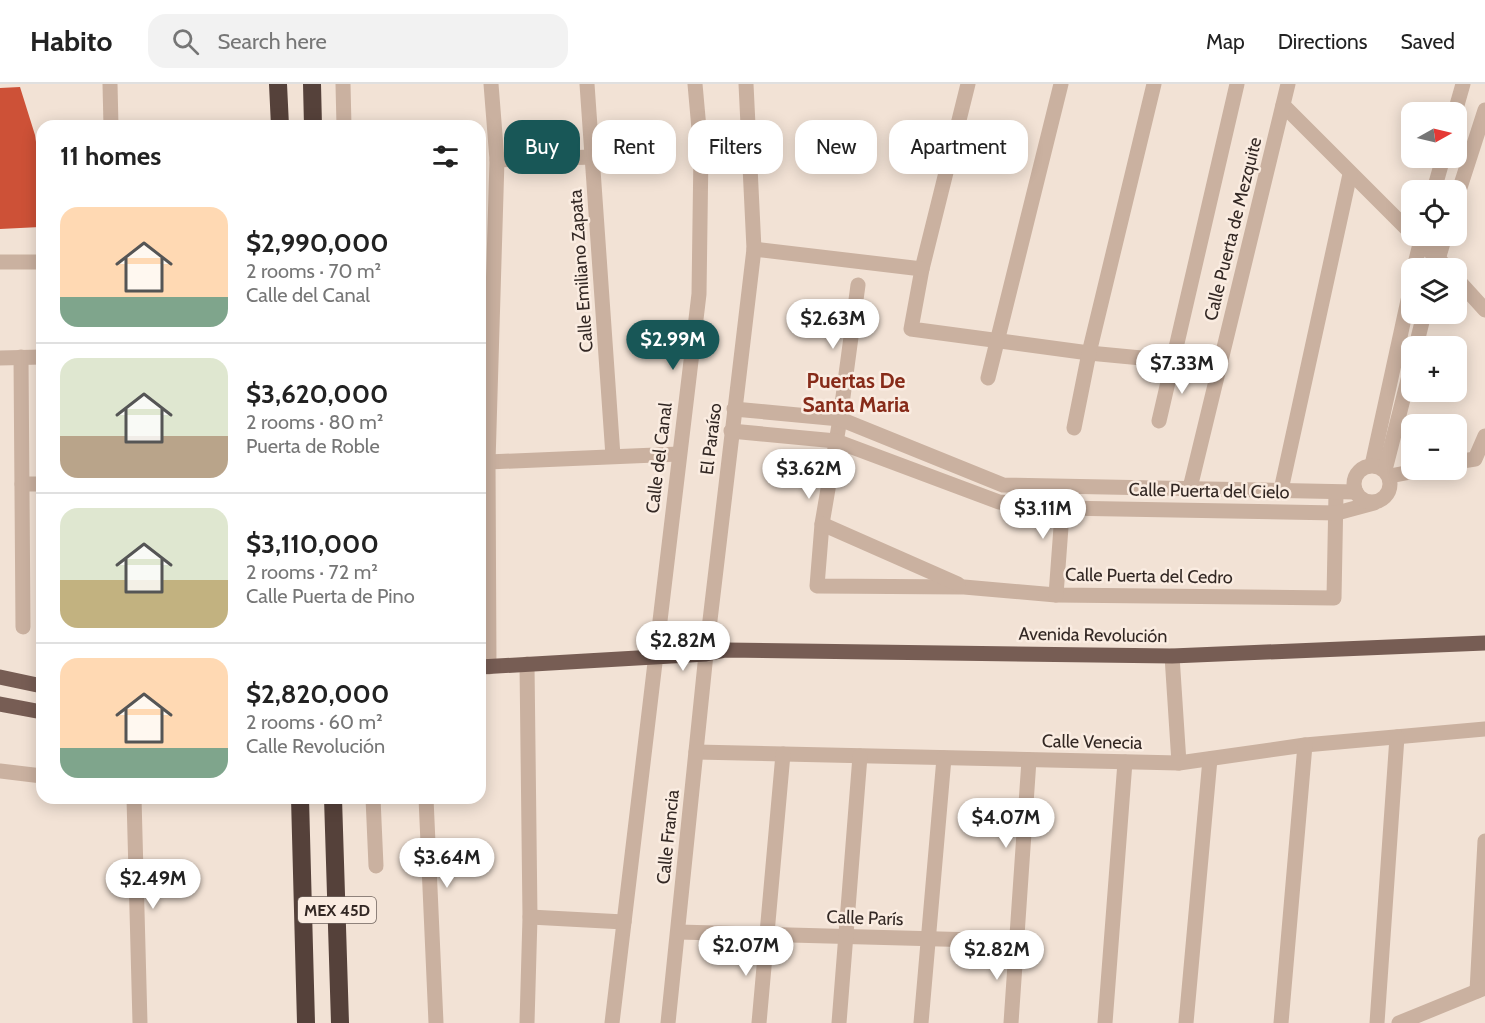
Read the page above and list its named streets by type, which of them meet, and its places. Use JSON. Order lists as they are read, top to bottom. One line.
{"streets":{"highway":["MEX 45D"],"main road":["Avenida Revolución"],"street":["Calle Puerta de Mezquite","Calle Emiliano Zapata","El Paraíso","Calle del Canal","Calle Puerta del Cielo","Calle Puerta del Cedro","Calle Venecia","Calle Francia","Calle París"]},"crossings":[["Calle Puerta de Mezquite","Calle Puerta del Cielo"],["El Paraíso","Calle Puerta del Cielo"],["El Paraíso","Avenida Revolución"],["El Paraíso","Calle Francia"],["Calle del Canal","Avenida Revolución"],["Calle del Canal","Calle Francia"],["Calle Puerta del Cielo","Calle Puerta del Cedro"],["Avenida Revolución","Calle Francia"],["Calle Venecia","Calle Francia"],["Calle Francia","Calle París"]],"districts":["Puertas De Santa Maria"],"north":"right","page":{"header":"Habito","search":"Search here","nav":["Map","Directions","Saved"],"map_buttons":["+","−"],"chip":["Buy","Rent","Filters","New","Apartment"],"heading":"11 homes","list":[{"name":"$2,990,000","note":"2 rooms · 70 m² · Calle del Canal"},{"name":"$3,620,000","note":"2 rooms · 80 m² · Puerta de Roble"},{"name":"$3,110,000","note":"2 rooms · 72 m² · Calle Puerta de Pino"},{"name":"$2,820,000","note":"2 rooms · 60 m² · Calle Revolución"}],"price":["$2.63M","$2.99M","$7.33M","$3.62M","$3.11M","$2.82M","$4.07M","$3.64M","$2.49M","$2.07M","$2.82M"]}}
